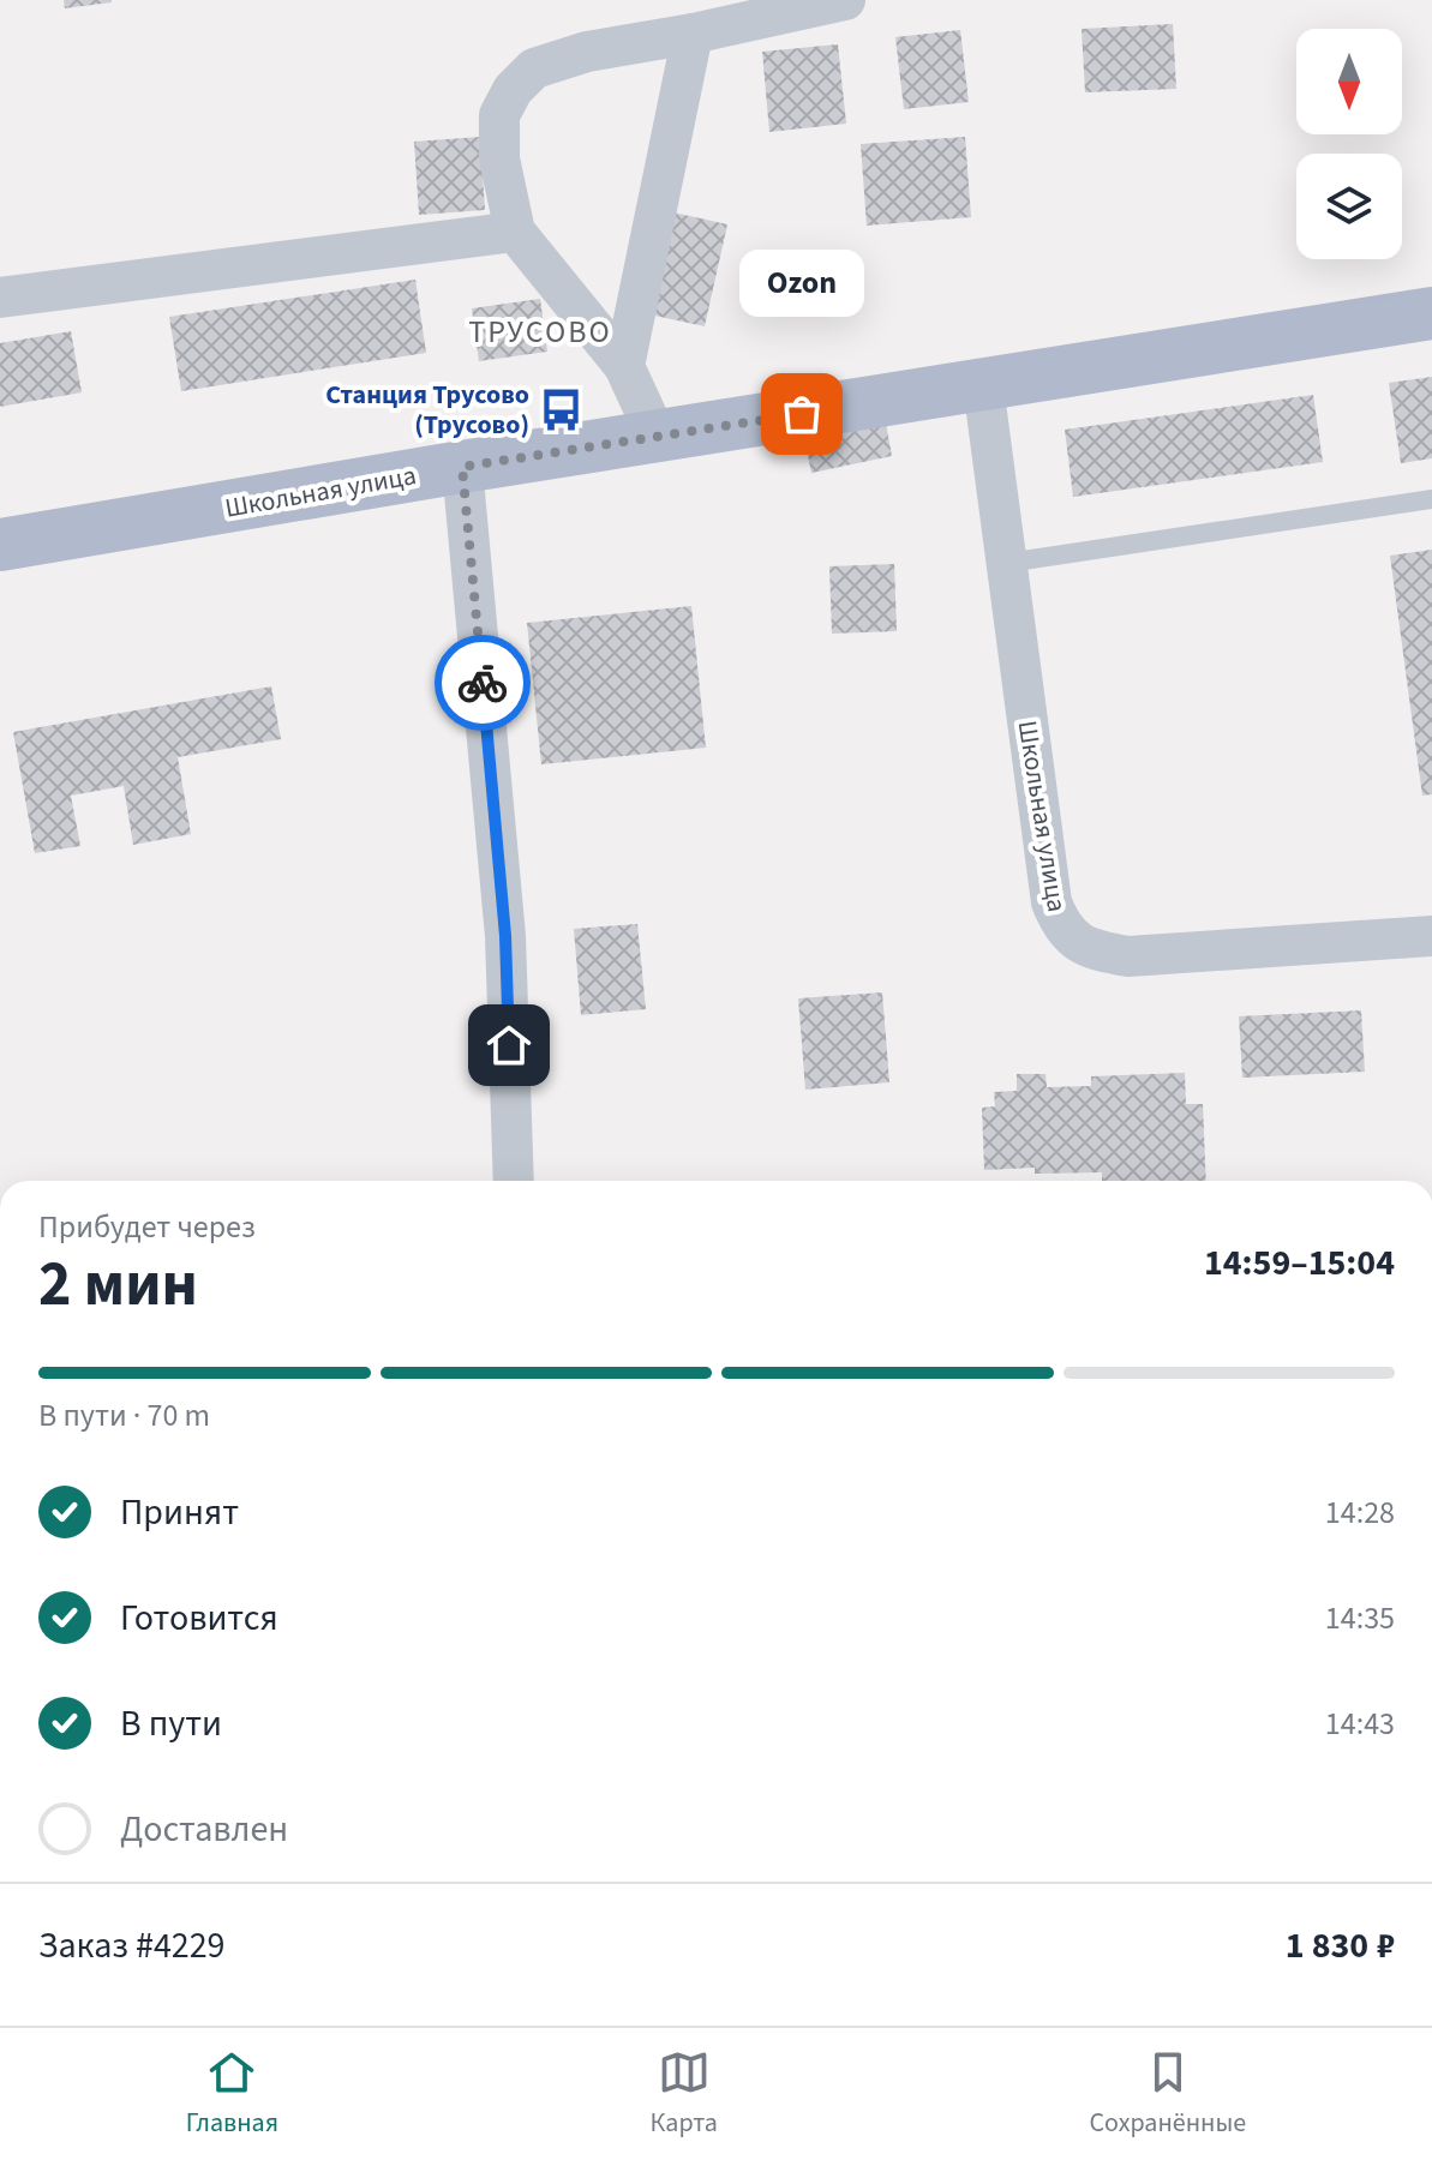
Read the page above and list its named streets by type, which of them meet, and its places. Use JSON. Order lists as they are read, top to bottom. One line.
{"streets":{"main road":["Школьная улица"]},"districts":["ТРУСОВО"],"places":{"bus stop":["Станция Трусово (Трусово)"],"other":["Ozon"]},"north":"bottom","page":{"bubble":"Ozon","heading":["2 мин","Прибудет через","14:59–15:04"],"panel":["Заказ #4229","1 830 ₽"],"bar":"В пути · 70 m","list":[["Принят","14:28"],["Готовится","14:35"],["В пути","14:43"],"Доставлен"],"tabs":["Главная","Карта","Сохранённые"]}}
